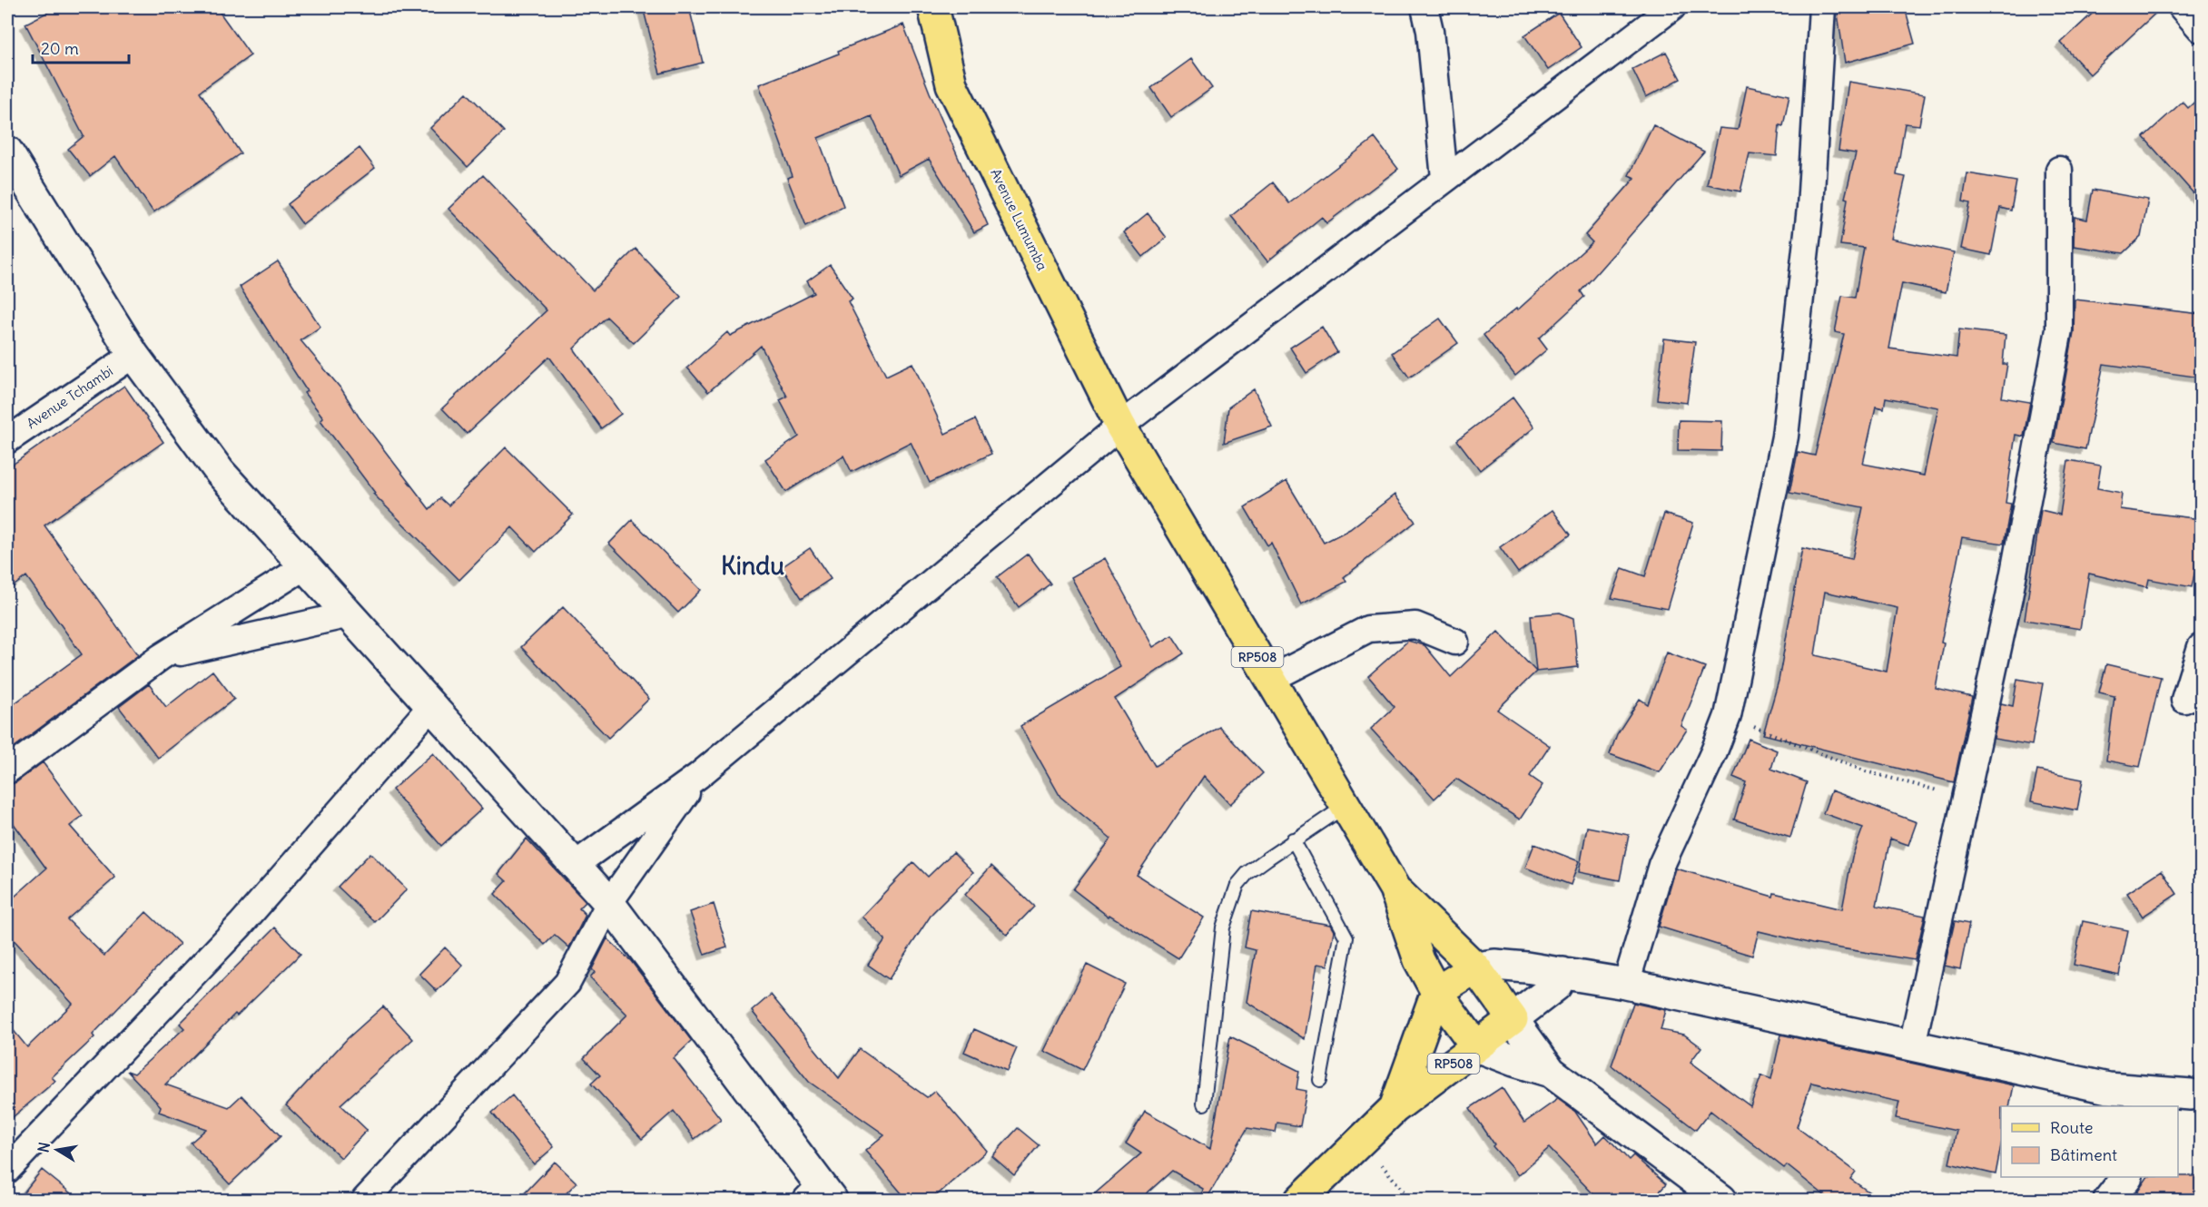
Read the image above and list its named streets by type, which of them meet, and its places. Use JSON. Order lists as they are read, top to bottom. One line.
{"streets":{"main road":["Avenue Lumumba","RP508"],"street":["Avenue Tchambi"]},"crossings":[["Avenue Lumumba","RP508"]],"districts":["Kindu"],"legend":["Route","Bâtiment"],"scale_bar":"20 m","north":"left"}
